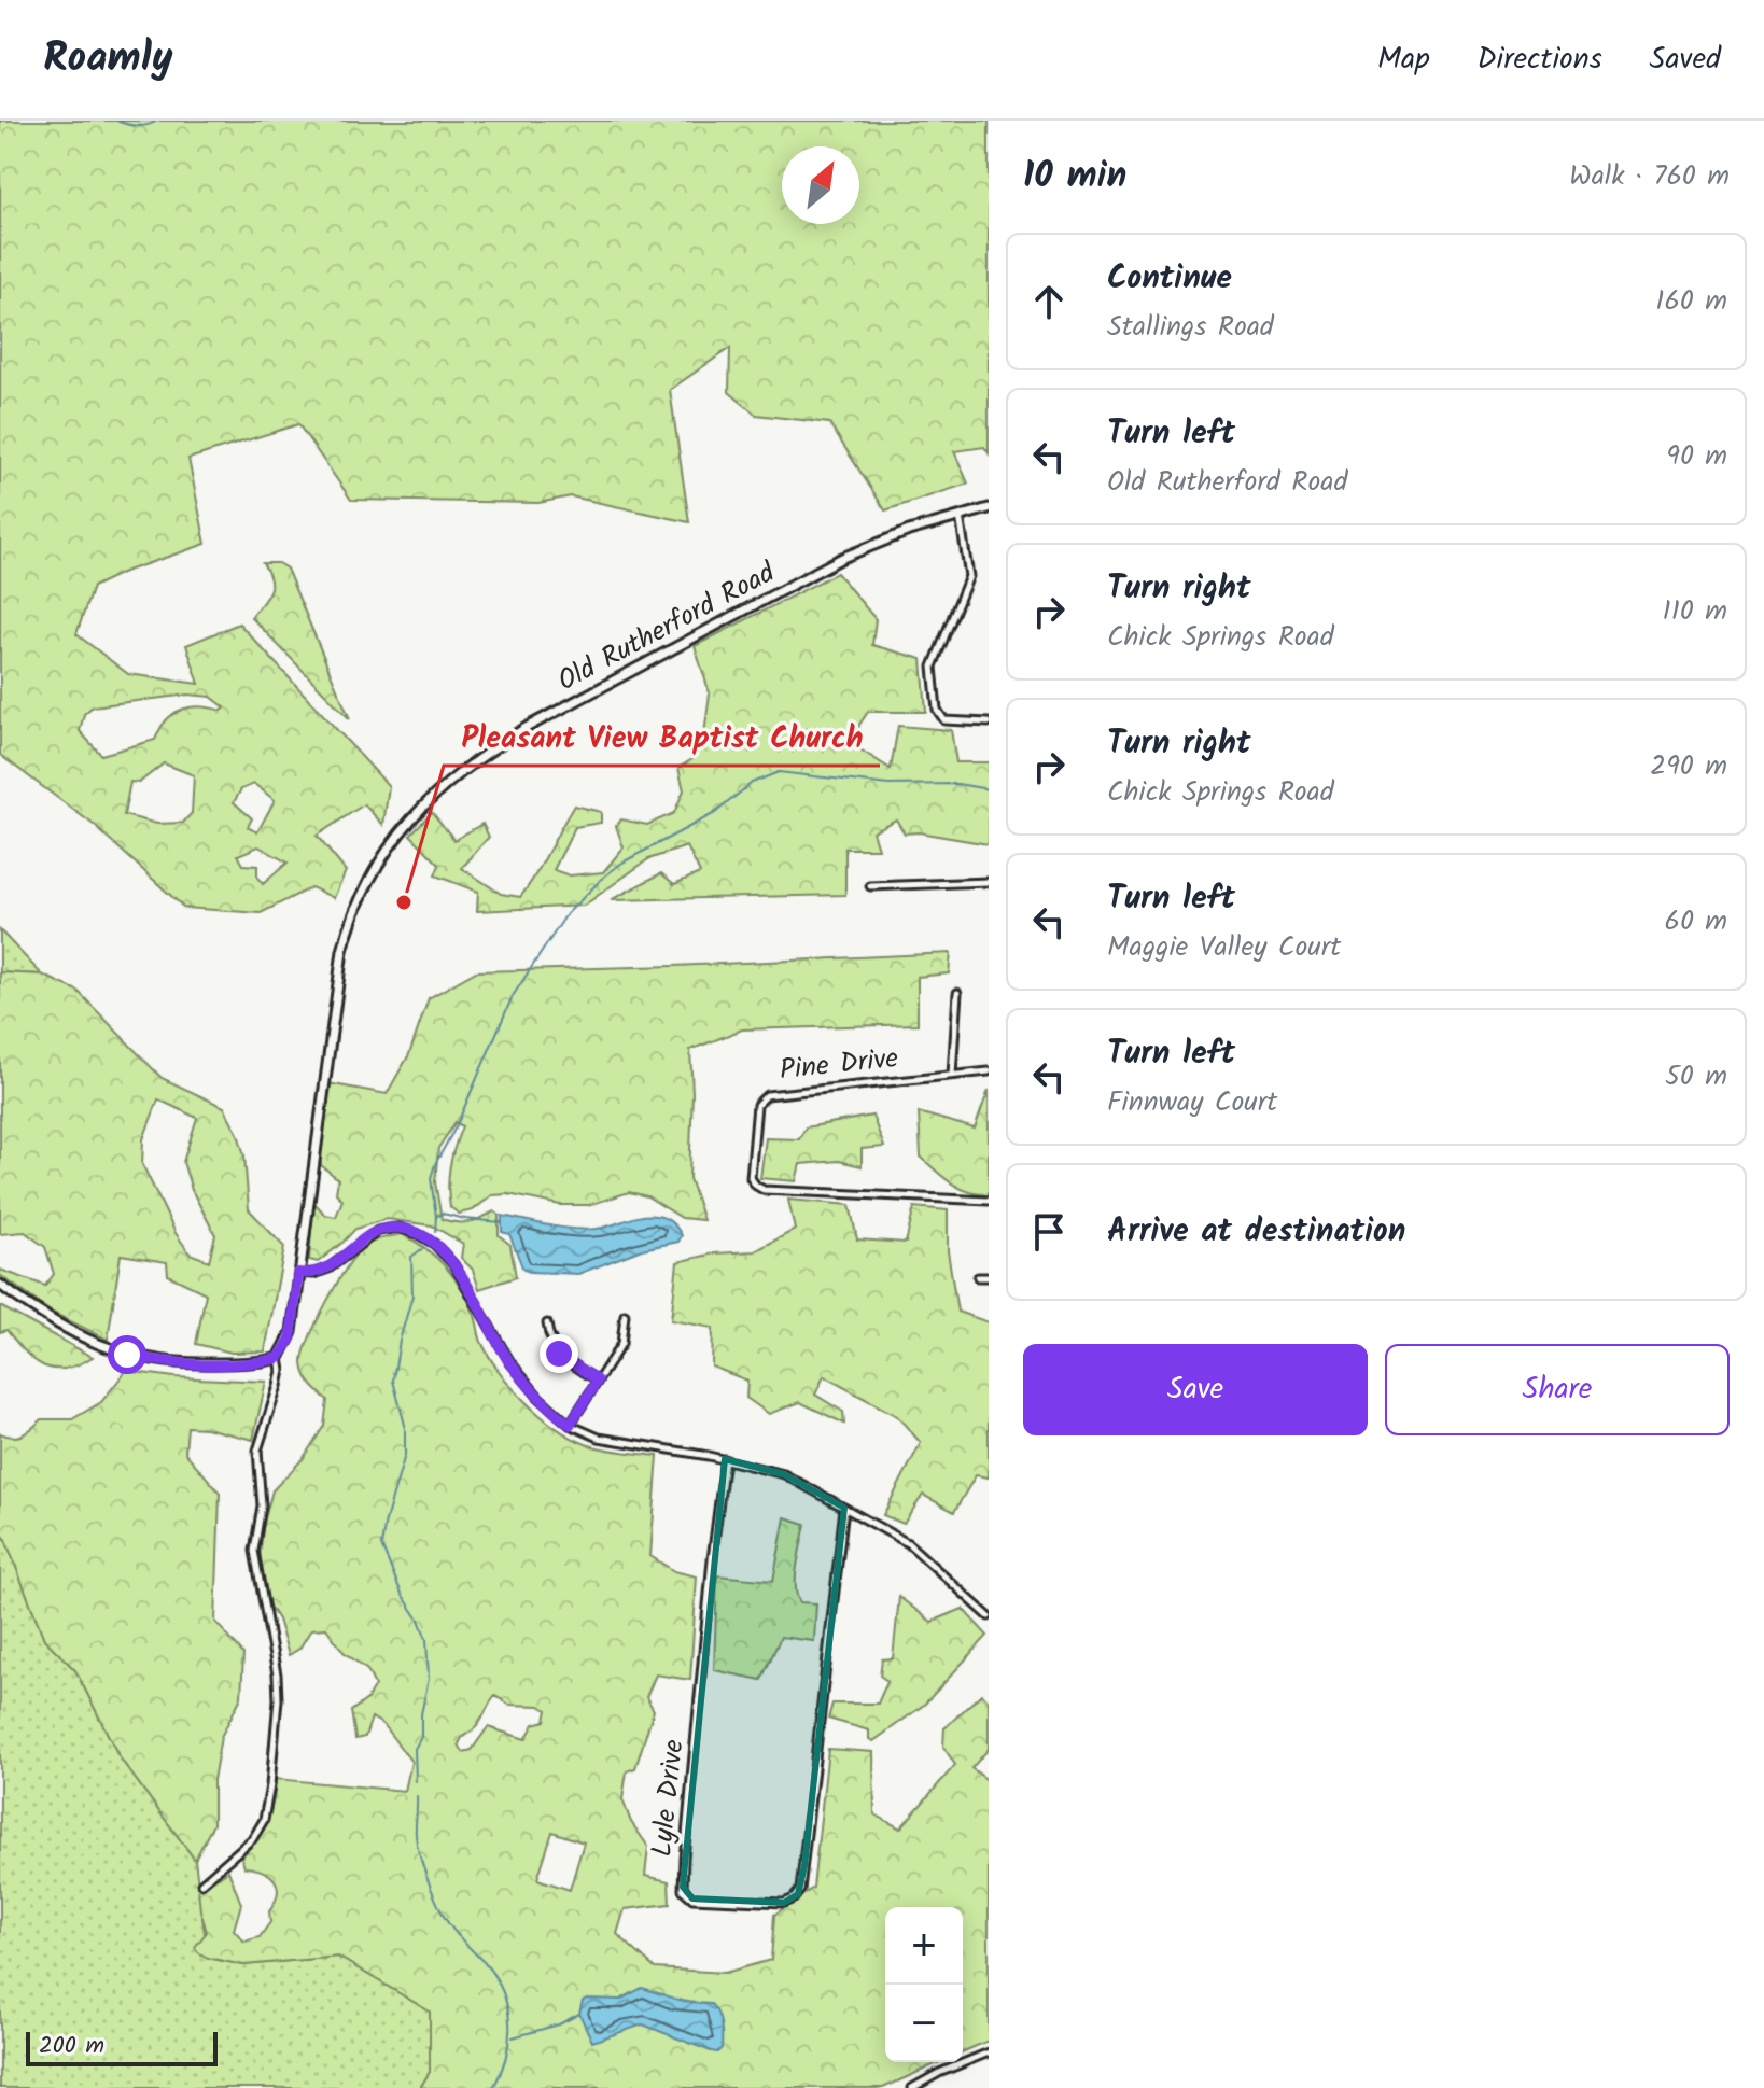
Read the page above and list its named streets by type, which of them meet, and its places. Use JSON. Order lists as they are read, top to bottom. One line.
{"streets":{"street":["Old Rutherford Road","Pine Drive","Lyle Drive"]},"places":["Pleasant View Baptist Church"],"scale_bar":"200 m","north":"top right","page":{"header":"Roamly","nav":["Map","Directions","Saved"],"heading":["10 min","Walk · 760 m"],"list":[["Continue","Stallings Road","160 m"],["Turn left","Old Rutherford Road","90 m"],["Turn right","Chick Springs Road","110 m"],["Turn right","Chick Springs Road","290 m"],["Turn left","Maggie Valley Court","60 m"],["Turn left","Finnway Court","50 m"],"Arrive at destination"],"buttons":["Save","Share"],"map_buttons":["+","−"],"scale":"200 m"}}
